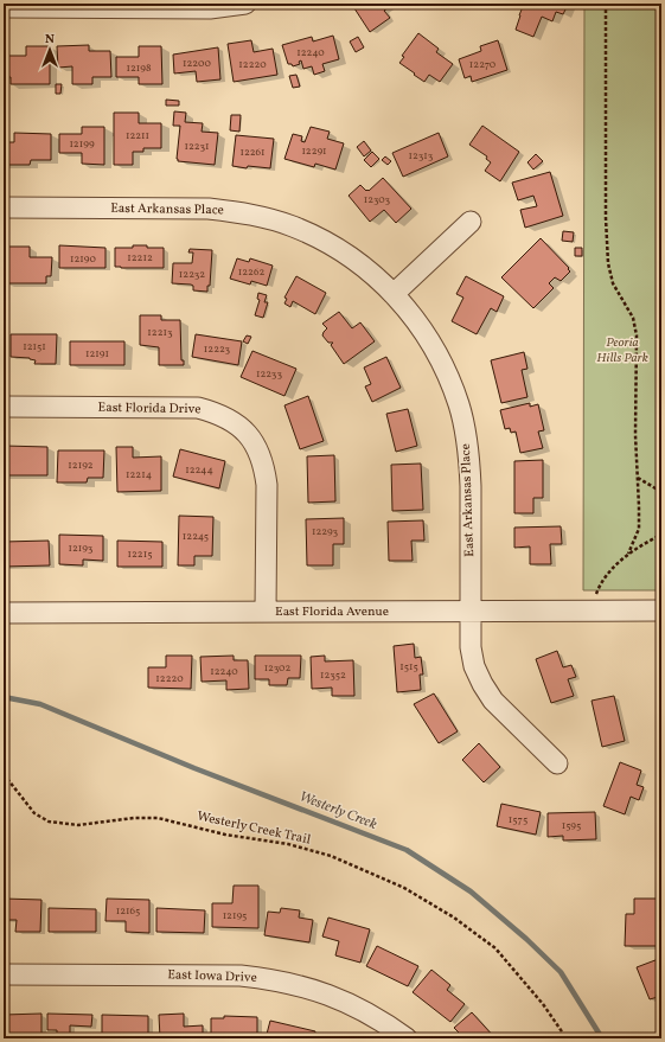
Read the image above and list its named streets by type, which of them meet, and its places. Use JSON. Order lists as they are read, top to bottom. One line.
{"streets":{"street":["East Arkansas Place","East Florida Drive","East Florida Avenue","East Iowa Drive"],"path":["Westerly Creek Trail"]},"crossings":[["East Arkansas Place","East Florida Avenue"],["East Florida Drive","East Florida Avenue"]],"water":["Westerly Creek"],"parks":["Peoria Hills Park"],"house_numbers":["12240","12200","12220","12270","12198","12211","12199","12231","12291","12261","12313","12303","12212","12190","12262","12232","12213","12151","12223","12191","12233","12192","12244","12214","12293","12245","12193","12215","1515","12302","12240","12352","12220","1575","1595","12165","12195"],"north":"top"}
